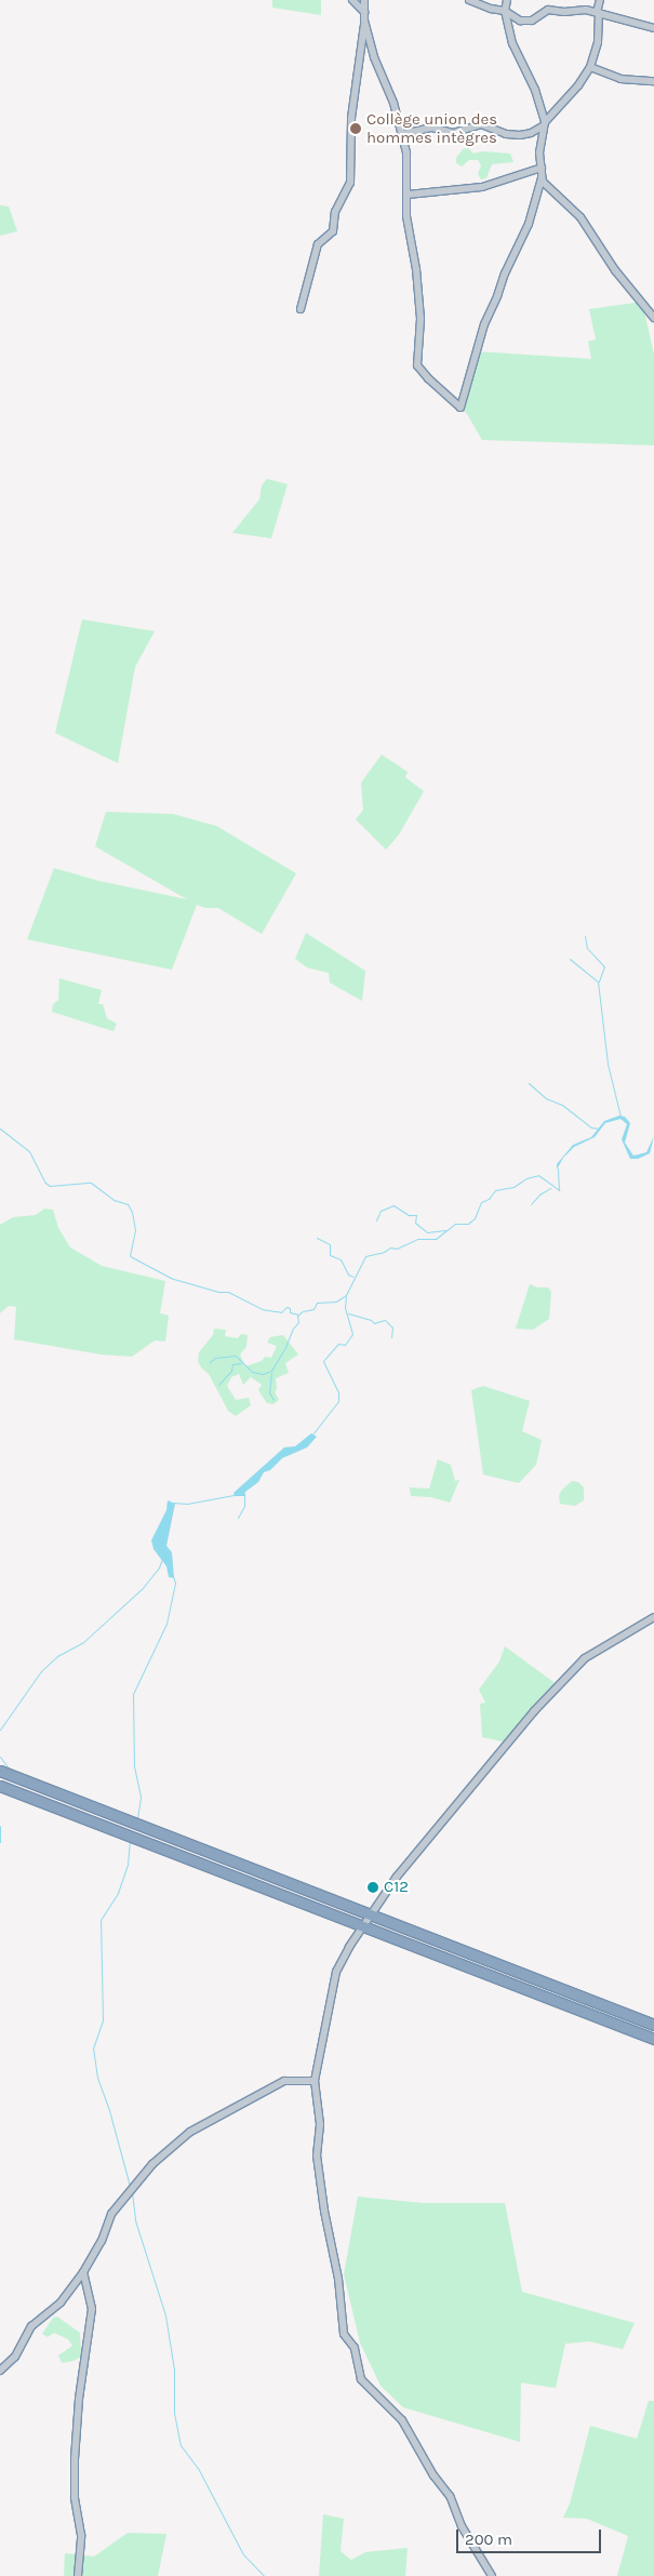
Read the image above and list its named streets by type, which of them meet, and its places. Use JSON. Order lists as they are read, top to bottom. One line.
{"places":["Collège union des hommes intègres","C12"],"scale_bar":"200 m"}
